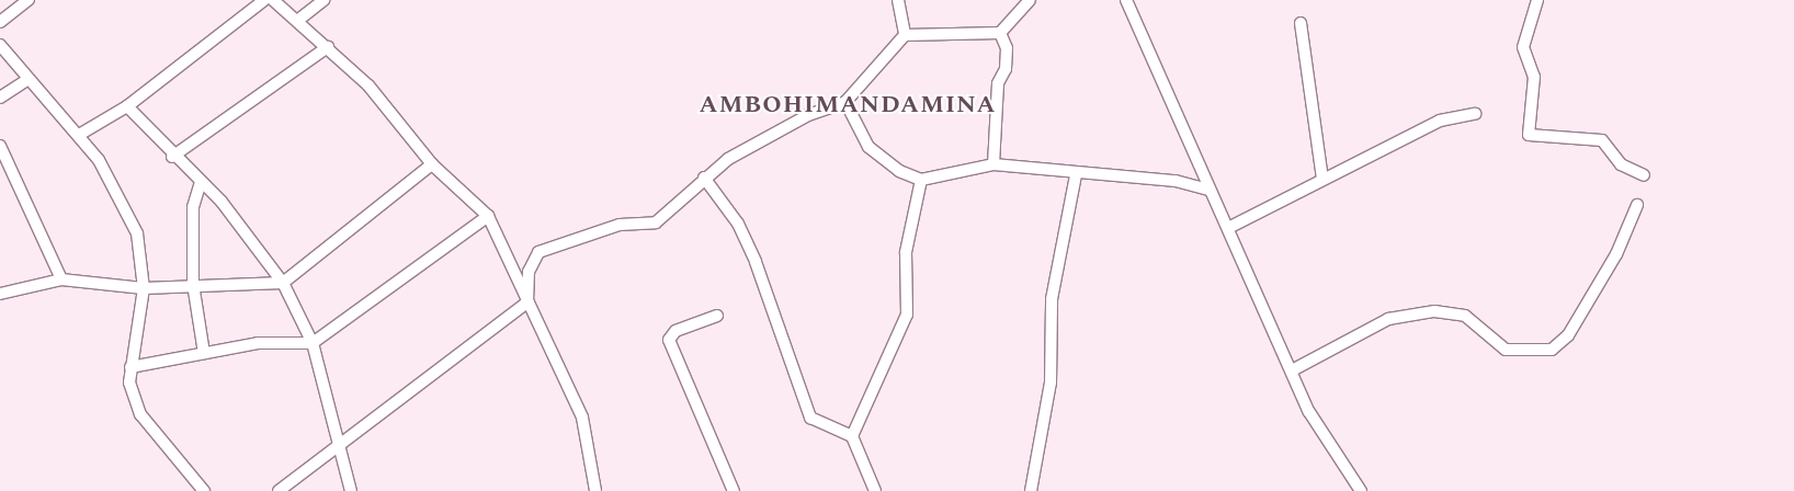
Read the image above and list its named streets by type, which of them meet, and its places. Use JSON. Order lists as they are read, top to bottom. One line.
{"districts":["AMBOHIMANDAMINA"]}
